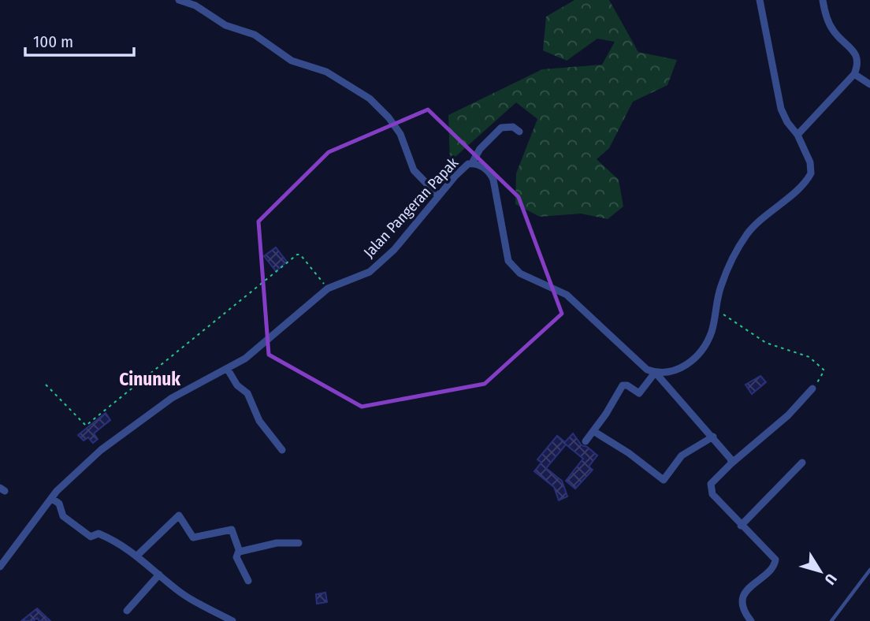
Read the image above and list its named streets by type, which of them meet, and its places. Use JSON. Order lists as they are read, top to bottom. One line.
{"streets":{"street":["Jalan Pangeran Papak"]},"districts":["Cinunuk"],"scale_bar":"100 m","north":"bottom right"}
